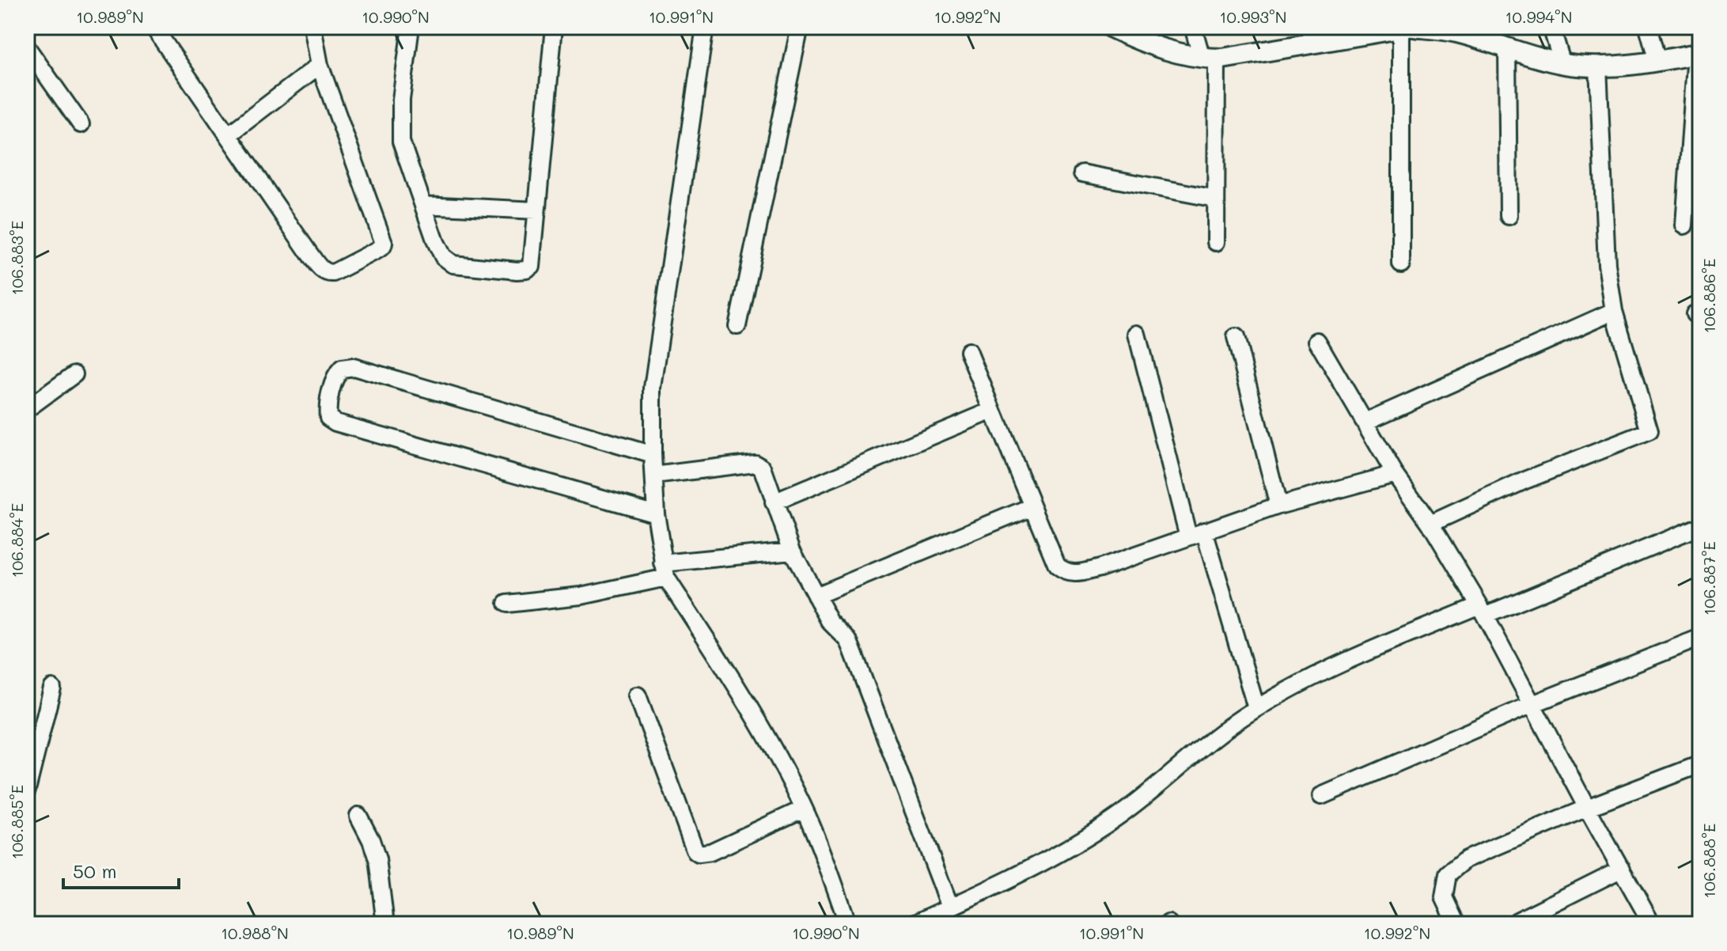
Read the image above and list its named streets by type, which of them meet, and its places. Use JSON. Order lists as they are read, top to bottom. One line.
{"scale_bar":"50 m","coordinates":["10.989°N","10.990°N","10.991°N","10.992°N","10.993°N","10.994°N","106.883°E","106.886°E","106.884°E","106.887°E","106.885°E","106.888°E","10.988°N"]}
